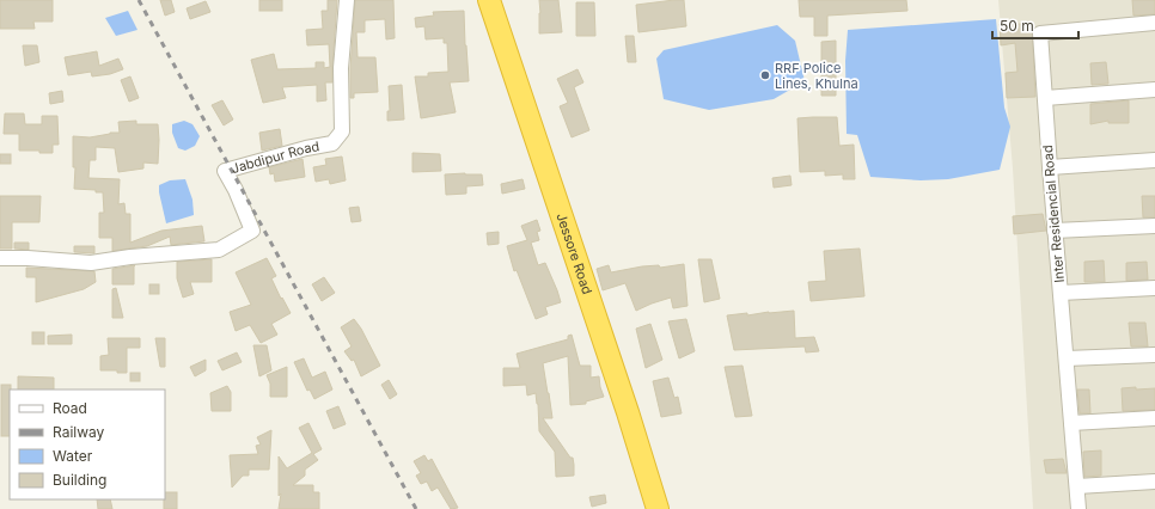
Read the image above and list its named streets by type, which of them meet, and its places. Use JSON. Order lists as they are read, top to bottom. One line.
{"streets":{"highway":["Jessore Road"],"street":["Jabdipur Road","Inter Residencial Road"]},"places":["RRF Police Lines, Khulna"],"legend":["Road","Railway","Water","Building"],"scale_bar":"50 m"}
